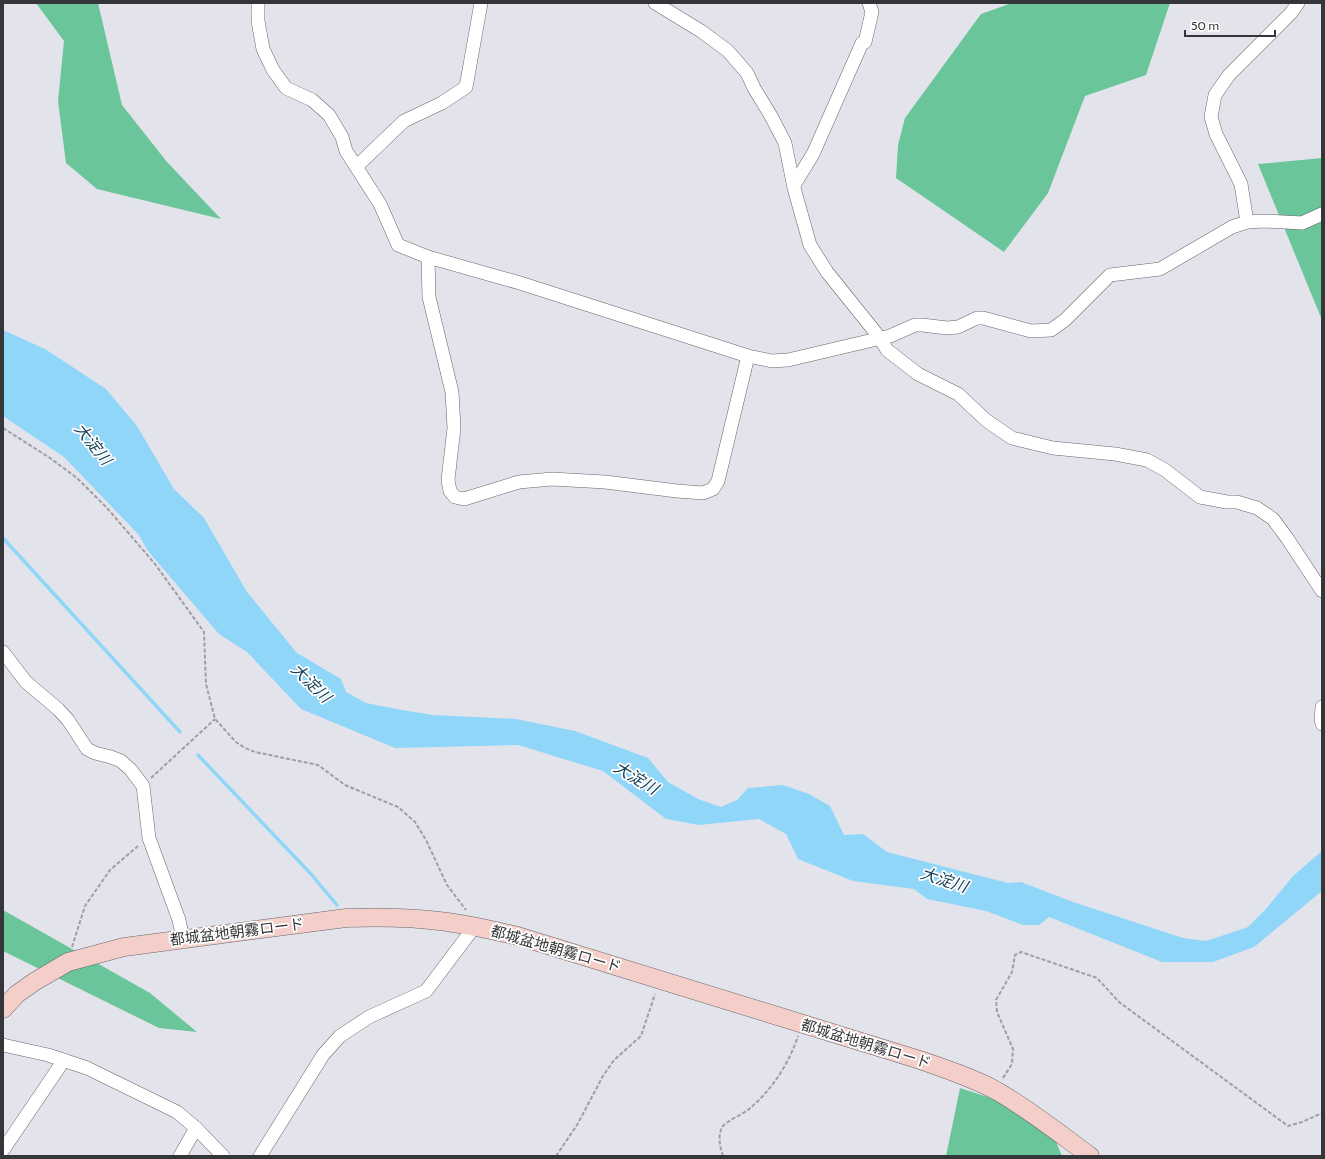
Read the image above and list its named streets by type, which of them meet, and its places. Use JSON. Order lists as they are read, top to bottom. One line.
{"streets":{"street":["都城盆地朝霧ロード"]},"water":["大淀川"],"scale_bar":"50 m"}
